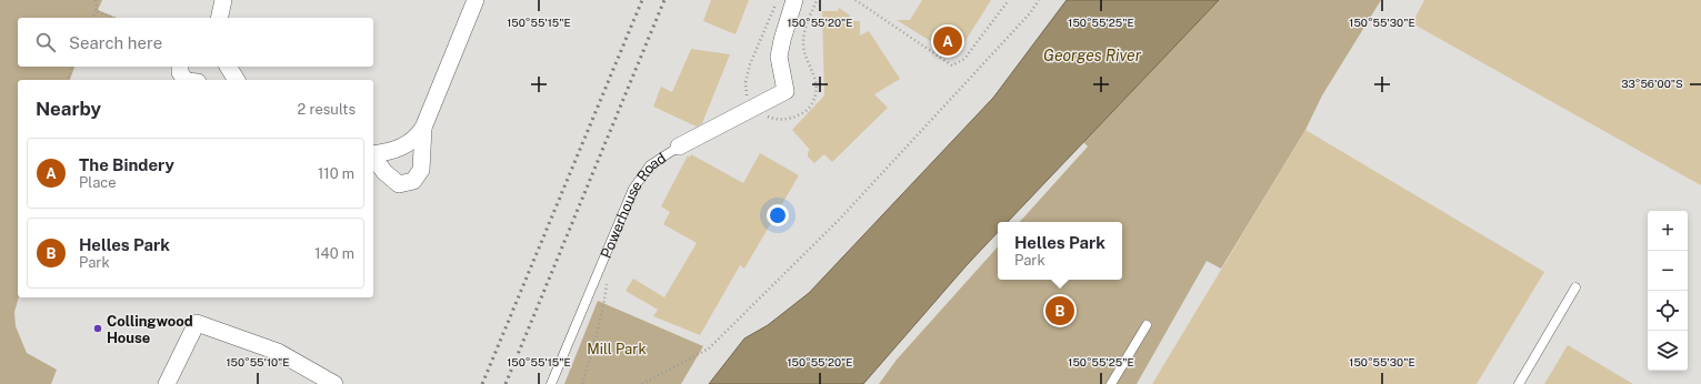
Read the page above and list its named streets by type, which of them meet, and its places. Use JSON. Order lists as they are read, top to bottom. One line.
{"streets":{"street":["Powerhouse Road"]},"water":["Georges River"],"parks":["Mill Park"],"places":["Collingwood House"],"page":{"search":"Search here","pins":["A","B"],"heading":["Nearby","2 results"],"list":[{"mark":"A","name":"The Bindery","note":"Place","value":"110 m"},{"mark":"B","name":"Helles Park","note":"Park","value":"140 m"}],"map_buttons":["+","−"],"popup":["Helles Park","Park"]},"coordinates":["150°55'15\"E","150°55'20\"E","150°55'25\"E","150°55'30\"E","33°56'00\"S","150°55'10\"E"]}
